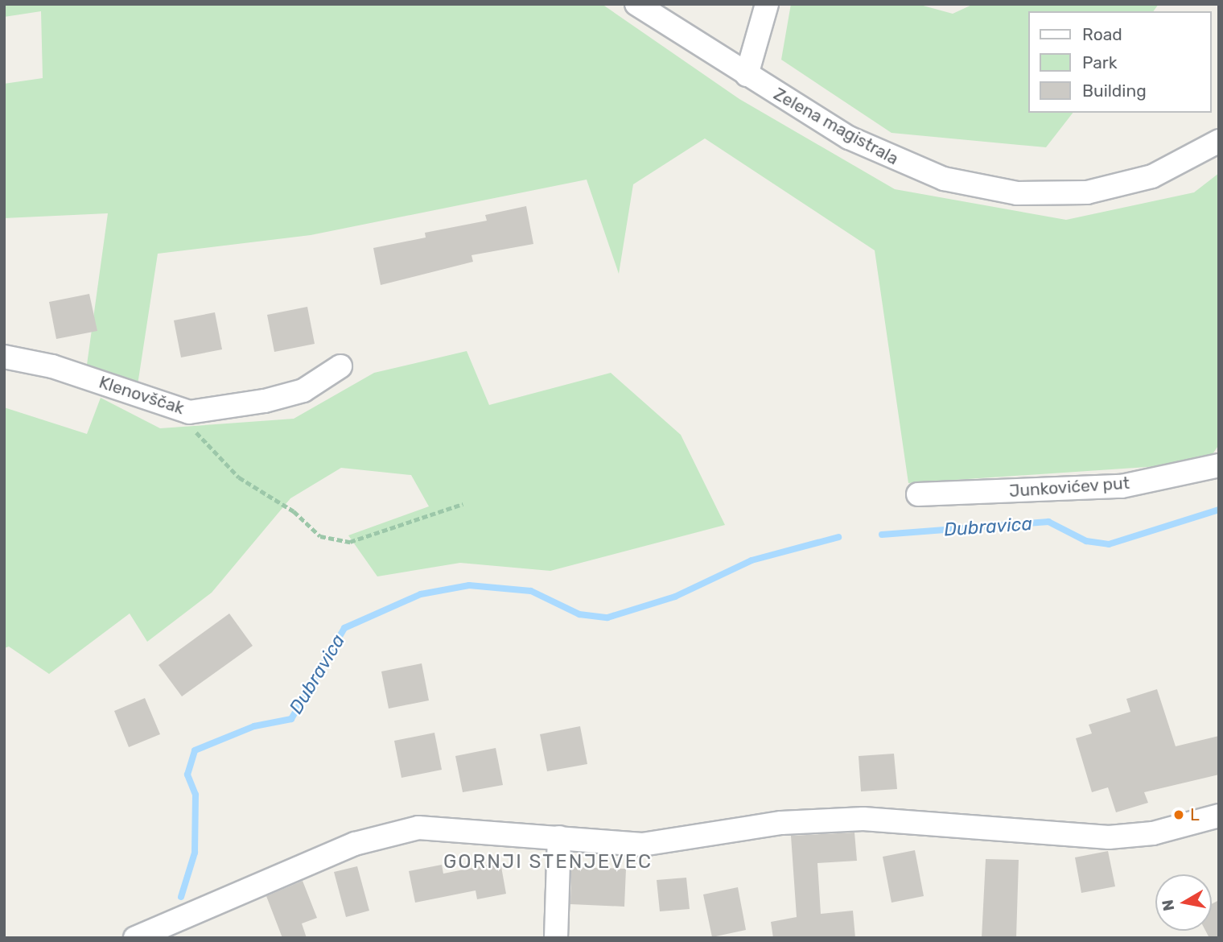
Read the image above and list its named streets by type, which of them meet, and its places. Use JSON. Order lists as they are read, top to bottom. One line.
{"streets":{"street":["Zelena magistrala","Klenovščak","Junkovićev put"]},"districts":["GORNJI STENJEVEC"],"water":["Dubravica"],"places":["L"],"legend":["Road","Park","Building"],"north":"left"}
